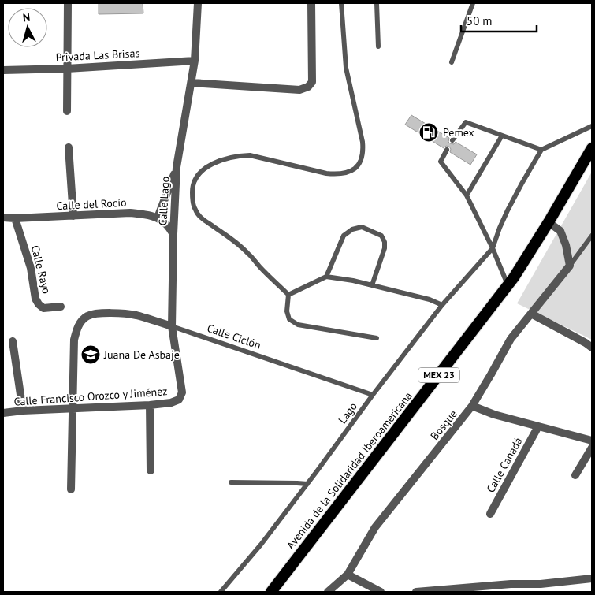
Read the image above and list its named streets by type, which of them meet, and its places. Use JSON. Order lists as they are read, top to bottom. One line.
{"streets":{"highway":["MEX 23","Avenida de la Solidaridad Iberoamericana"],"street":["Privada Las Brisas","Calle Lago","Calle del Rocío","Calle Rayo","Calle Ciclón","Calle Francisco Orozco y Jiménez","Bosque","Calle Canadá"],"lane":["Lago"]},"crossings":[["Privada Las Brisas","Calle Lago"],["Calle Lago","Calle Ciclón"],["Calle Lago","Calle Francisco Orozco y Jiménez"],["Calle del Rocío","Calle Rayo"],["Calle Ciclón","Calle Francisco Orozco y Jiménez"],["Calle Ciclón","Lago"]],"places":{"fuel station":["Pemex"],"school or university":["Juana De Asbaje"]},"scale_bar":"50 m","north":"top"}
